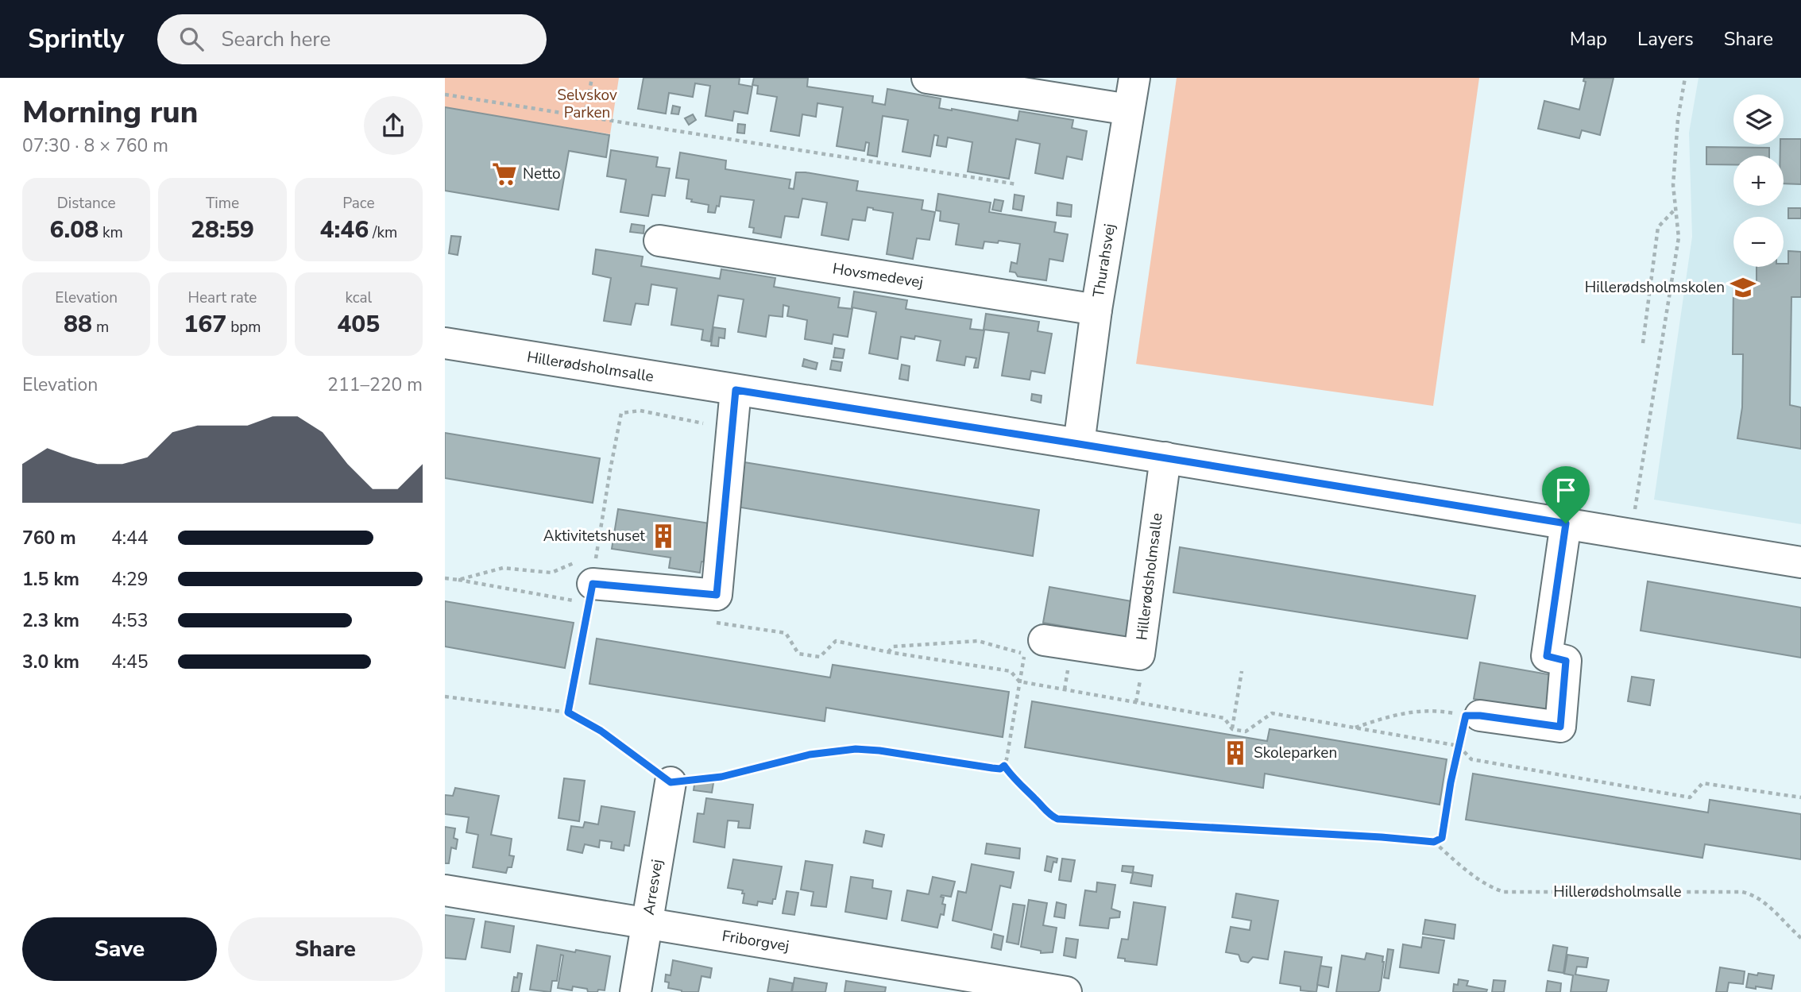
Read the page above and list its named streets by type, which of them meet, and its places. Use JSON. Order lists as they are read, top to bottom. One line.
{"streets":{"street":["Thurahsvej","Hovsmedevej","Hillerødsholmsalle","Arresvej","Friborgvej"]},"crossings":[["Thurahsvej","Hovsmedevej"],["Thurahsvej","Hillerødsholmsalle"],["Arresvej","Friborgvej"]],"parks":["Selvskov Parken"],"places":{"supermarket":["Netto"],"school or university":["Hillerødsholmskolen"],"building":["Aktivitetshuset","Skoleparken"]},"page":{"header":"Sprintly","search":"Search here","nav":["Map","Layers","Share"],"heading":["Morning run","07:30 · 8 × 760 m"],"map_buttons":["+","−"],"stats":[["Distance","6.08 km"],["Time","28:59"],["Pace","4:46 /km"],["Elevation","88 m"],["Heart rate","167 bpm"],["kcal","405"]],"chart":["Elevation","211–220 m"],"list":[{"name":"760 m","note":"4:44"},{"name":"1.5 km","note":"4:29"},{"name":"2.3 km","note":"4:53"},{"name":"3.0 km","note":"4:45"}],"buttons":["Save","Share"]}}
